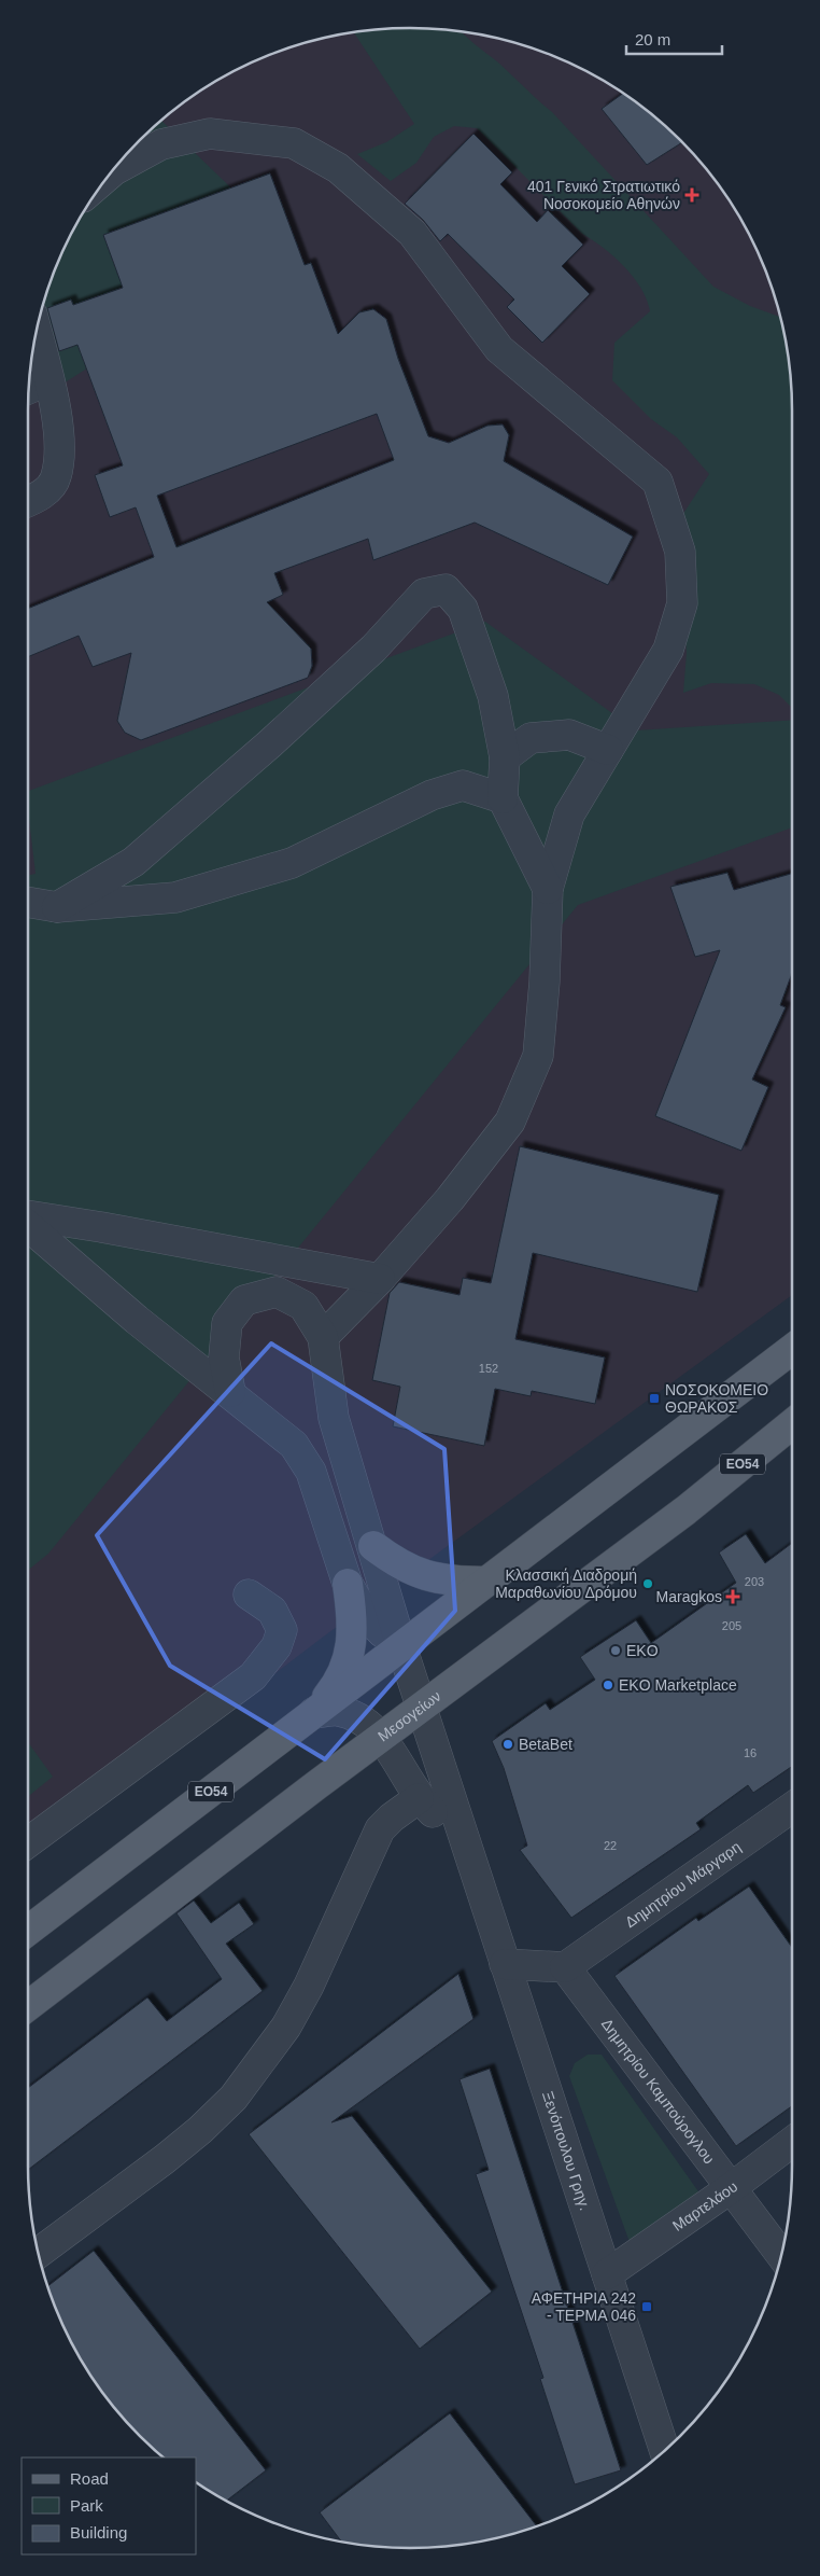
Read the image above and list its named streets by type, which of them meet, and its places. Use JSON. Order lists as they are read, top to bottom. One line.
{"streets":{"main road":["ΕΟ54","Μεσογείων"],"street":["Δημητρίου Μάργαρη","Δημητρίου Καμπούρογλου","Ξενόπουλου Γρηγ.","Μαρτελάου"]},"crossings":[["ΕΟ54","Ξενόπουλου Γρηγ."],["Μεσογείων","Ξενόπουλου Γρηγ."],["Δημητρίου Μάργαρη","Δημητρίου Καμπούρογλου"],["Δημητρίου Καμπούρογλου","Μαρτελάου"],["Ξενόπουλου Γρηγ.","Μαρτελάου"]],"places":{"health":["401 Γενικό Στρατιωτικό Νοσοκομείο Αθηνών","Maragkos"],"transit":["ΝΟΣΟΚΟΜΕΙΟ ΘΩΡΑΚΟΣ","ΑΦΕΤΗΡΙΑ 242 - ΤΕΡΜΑ 046"],"other":["Κλασσική Διαδρομή Μαραθωνίου Δρόμου","EKO","EKO Marketplace","BetaBet"]},"house_numbers":["152","203","205","16","22"],"legend":["Road","Park","Building"],"scale_bar":"20 m"}
